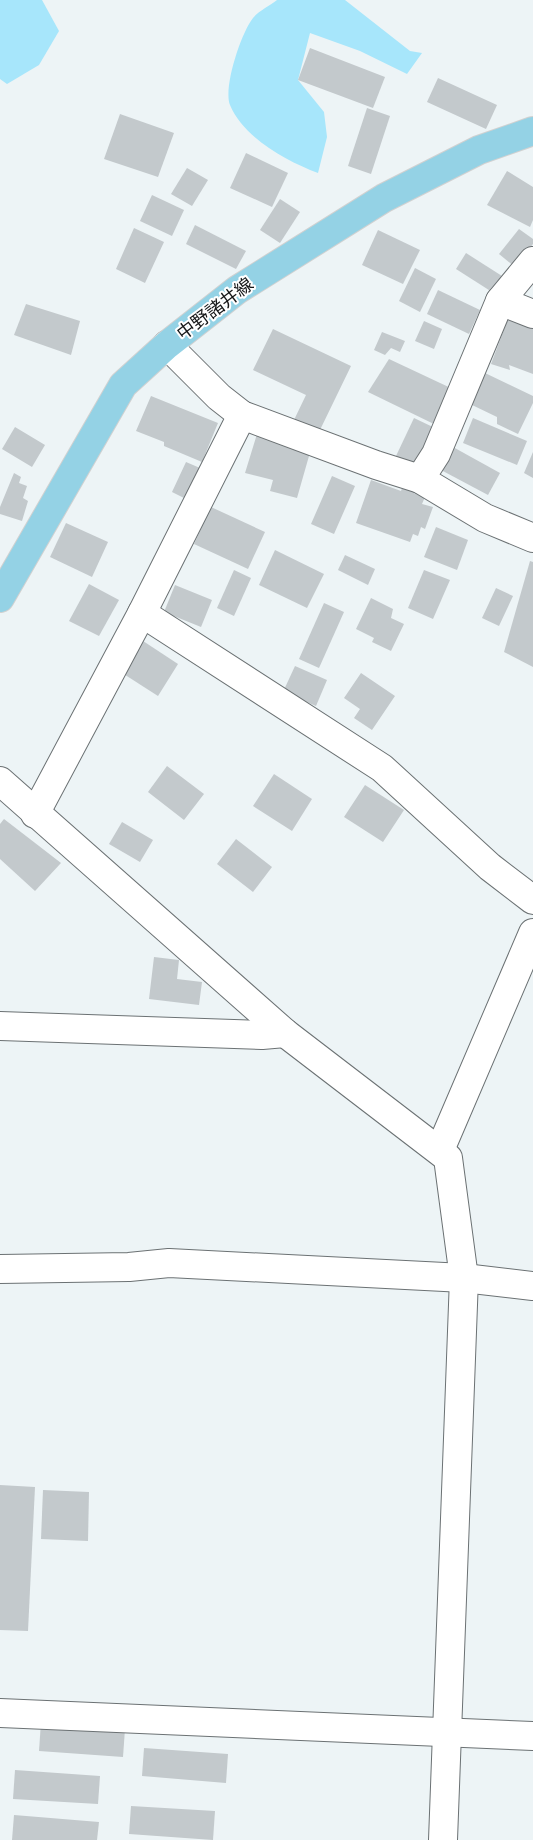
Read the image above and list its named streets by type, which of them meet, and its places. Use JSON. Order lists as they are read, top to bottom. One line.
{"streets":{"main road":["中野諸井線"]}}
